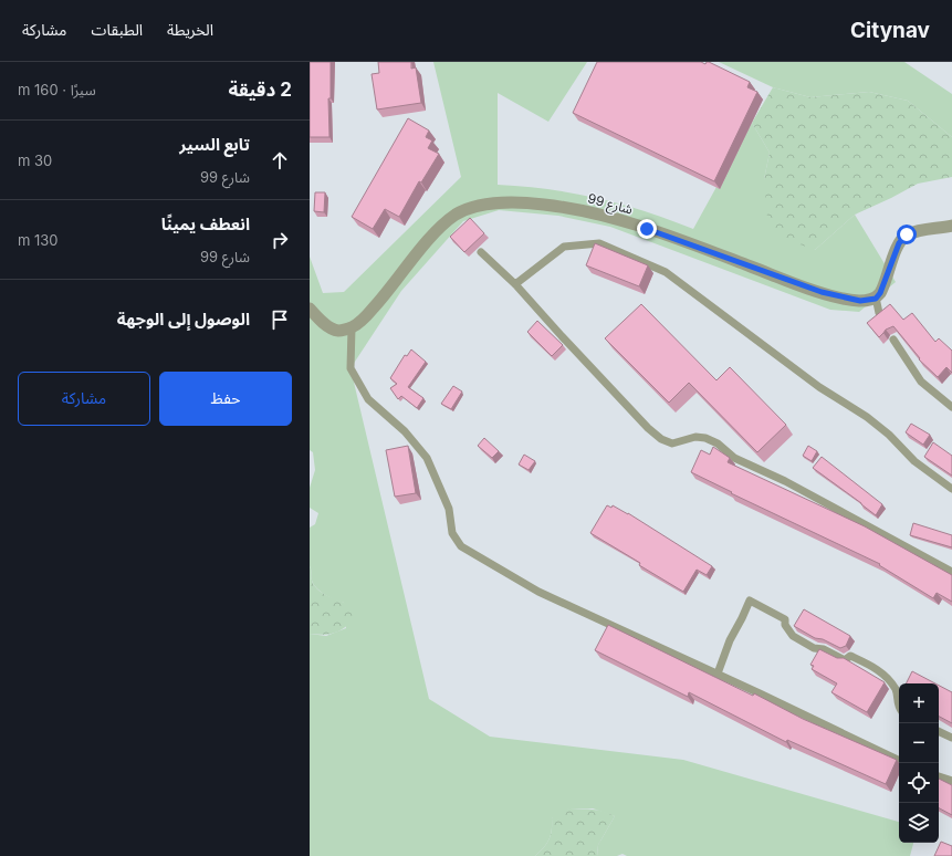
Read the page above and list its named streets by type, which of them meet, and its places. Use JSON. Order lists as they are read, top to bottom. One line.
{"streets":{"street":["شارع 99"]},"page":{"header":"Citynav","nav":["الخريطة","الطبقات","مشاركة"],"heading":["2 دقيقة","سيرًا · 160 m"],"list":[["تابع السير","شارع 99","30 m"],["انعطف يمينًا","شارع 99","130 m"],"الوصول إلى الوجهة"],"buttons":["حفظ","مشاركة"],"map_buttons":["+","−"]}}
